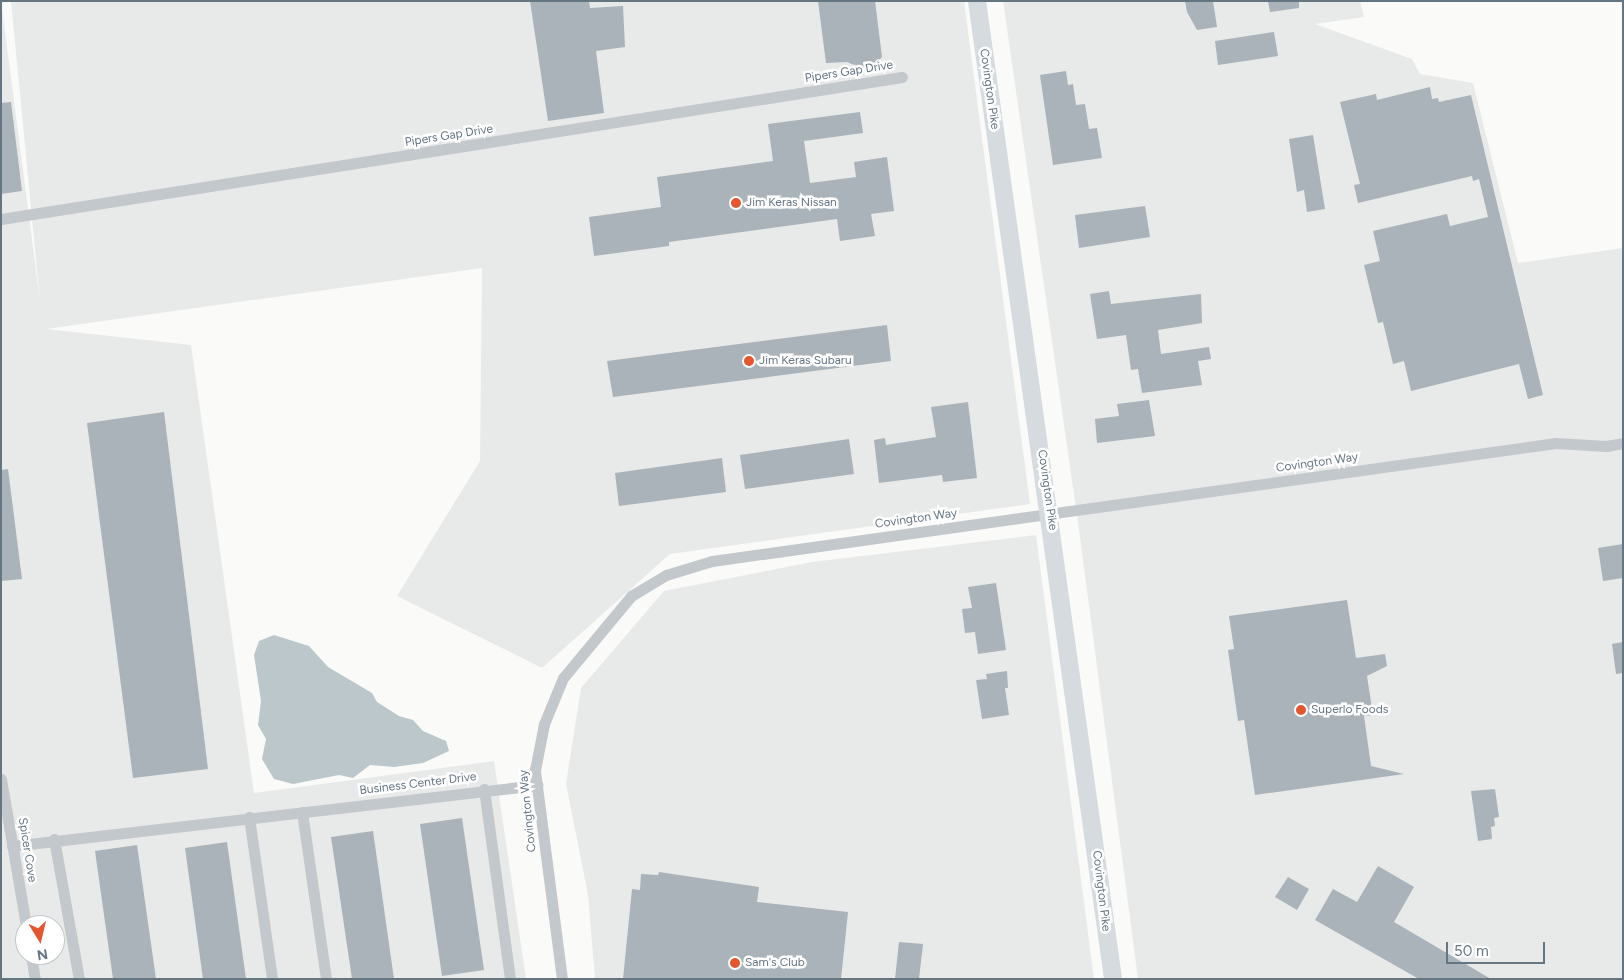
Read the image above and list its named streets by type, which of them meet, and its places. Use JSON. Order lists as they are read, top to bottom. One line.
{"streets":{"main road":["Covington Pike"],"street":["Pipers Gap Drive","Covington Way","Business Center Drive","Spicer Cove"]},"crossings":[["Covington Pike","Covington Way"],["Covington Way","Business Center Drive"],["Business Center Drive","Spicer Cove"]],"places":["Jim Keras Nissan","Jim Keras Subaru","Superlo Foods","Sam's Club"],"scale_bar":"50 m","north":"bottom"}
